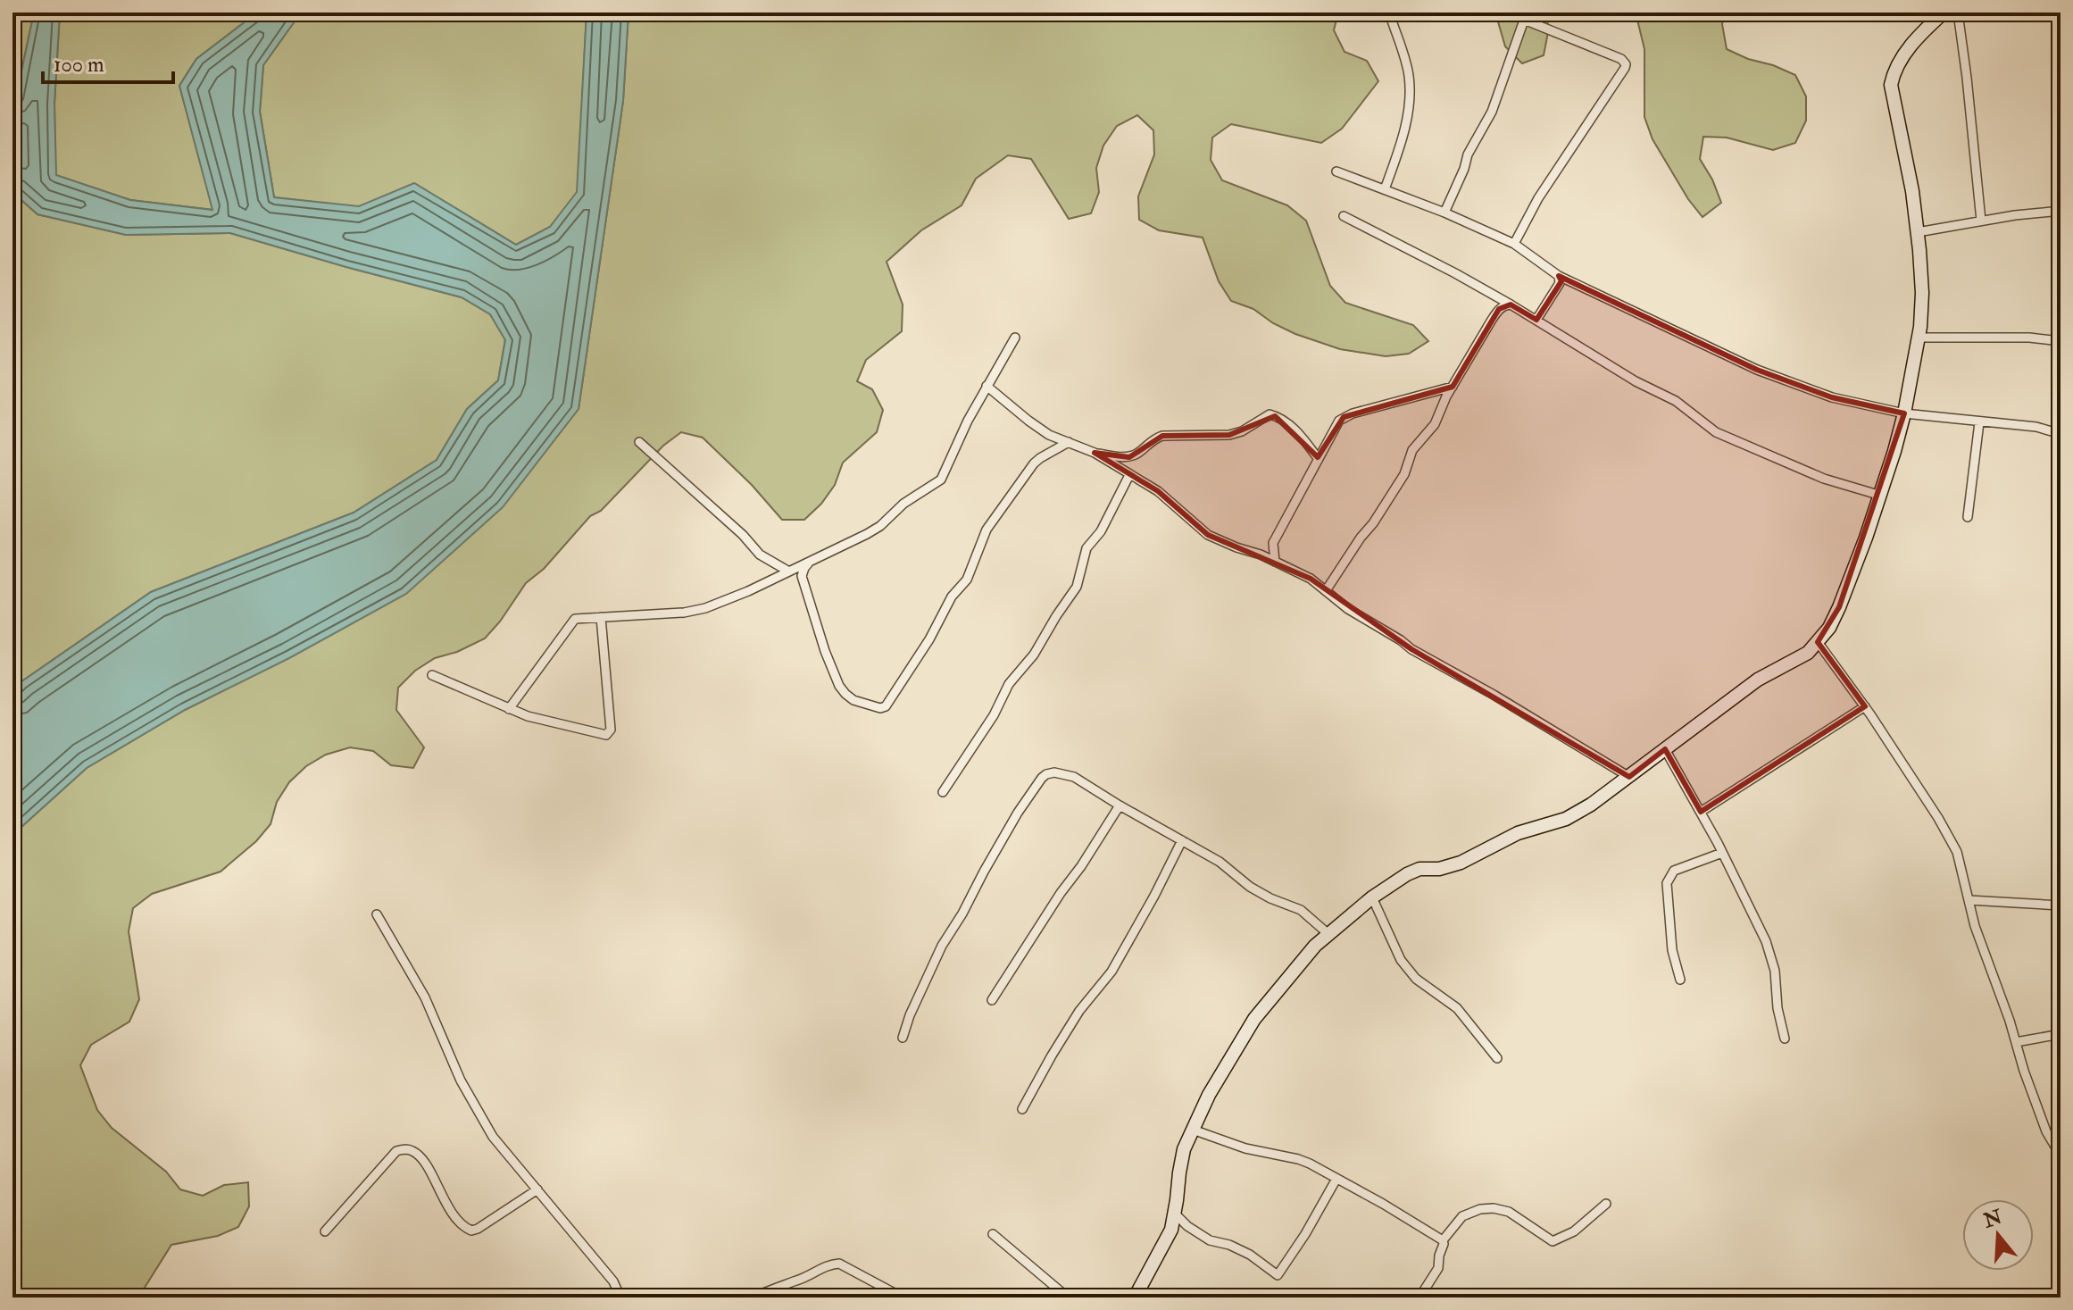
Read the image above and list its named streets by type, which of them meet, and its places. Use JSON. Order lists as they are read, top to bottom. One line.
{"scale_bar":"100 m","north":"top"}
